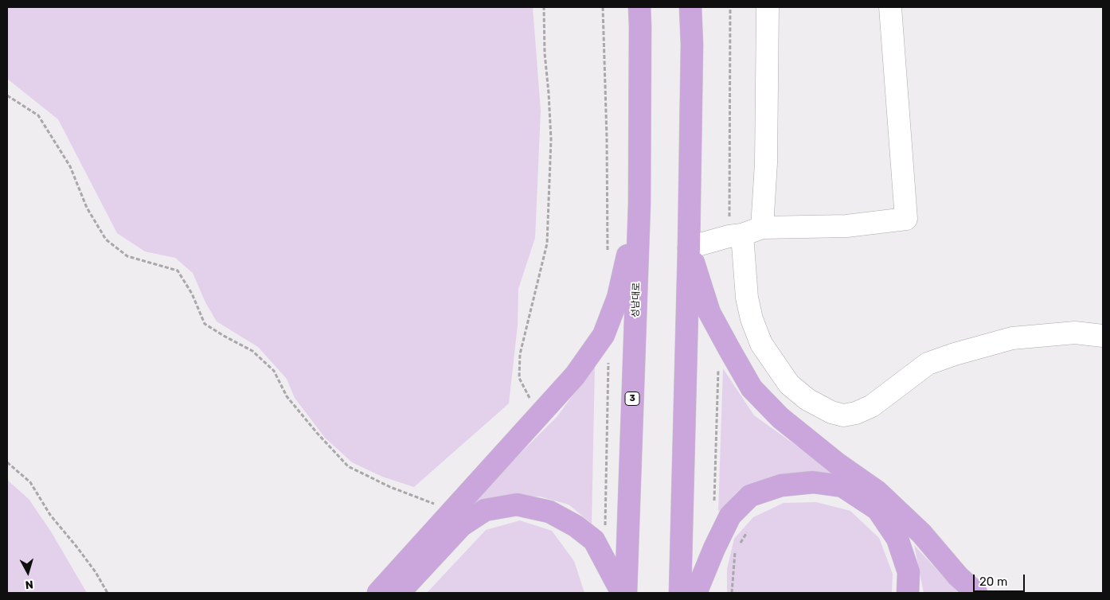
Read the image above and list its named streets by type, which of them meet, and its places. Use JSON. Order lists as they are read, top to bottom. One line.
{"streets":{"main road":["성남대로","3"]},"scale_bar":"20 m","north":"bottom"}
